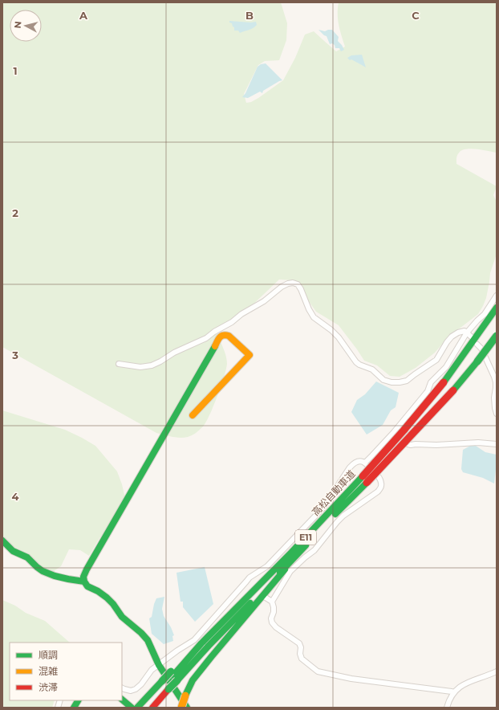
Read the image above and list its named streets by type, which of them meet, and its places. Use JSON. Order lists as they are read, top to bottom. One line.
{"streets":{"main road":["高松自動車道","E11"]},"legend":["順調","混雑","渋滞"],"north":"left","grid":{"columns":["A","B","C"],"rows":["1","2","3","4"]}}
